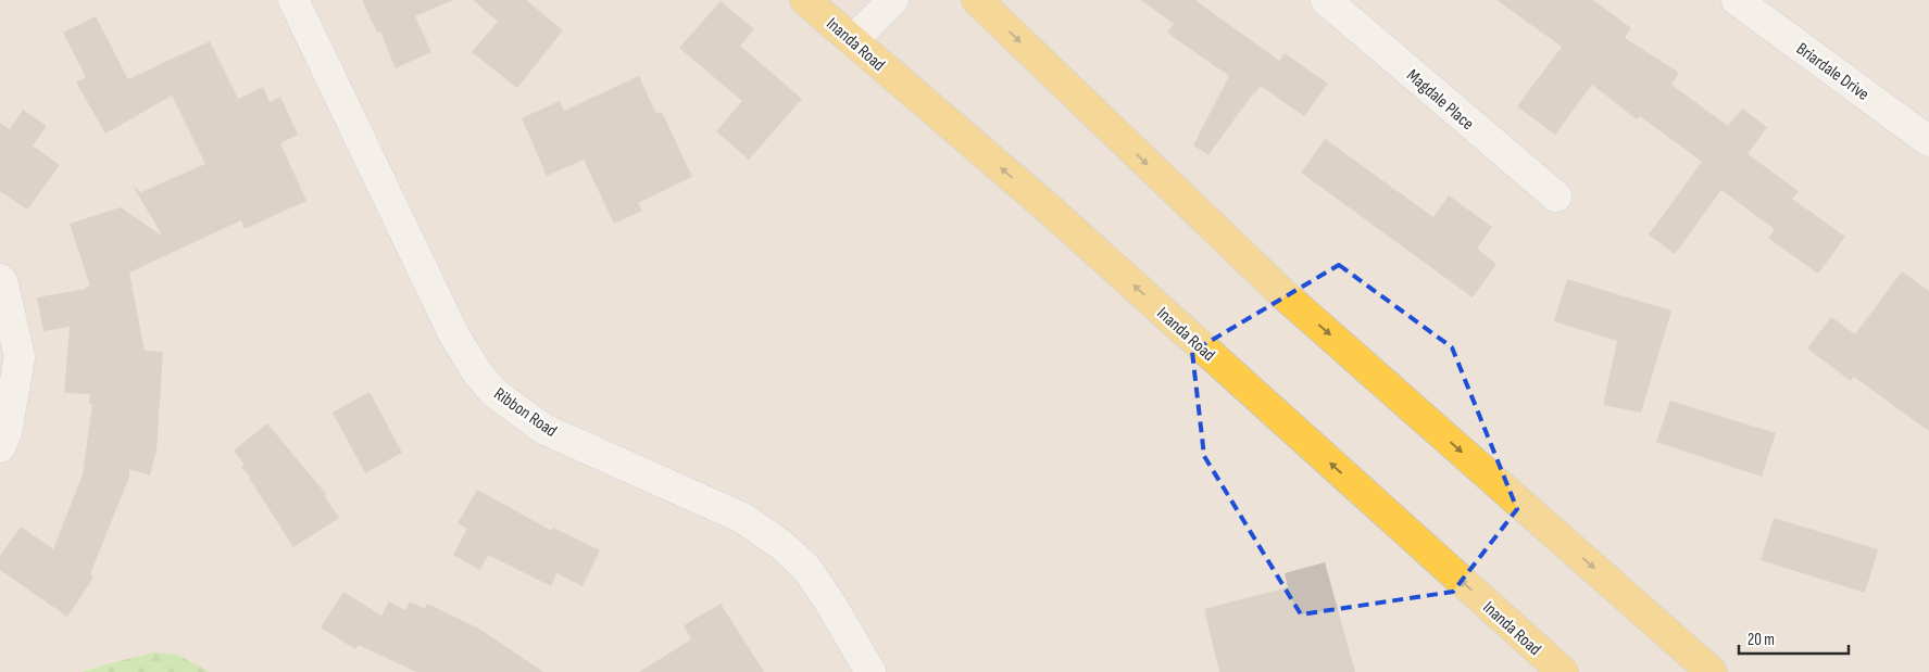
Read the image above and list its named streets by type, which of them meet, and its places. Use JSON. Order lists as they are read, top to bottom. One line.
{"streets":{"main road":["Inanda Road"],"street":["Briardale Drive","Magdale Place","Ribbon Road"]},"scale_bar":"20 m"}
